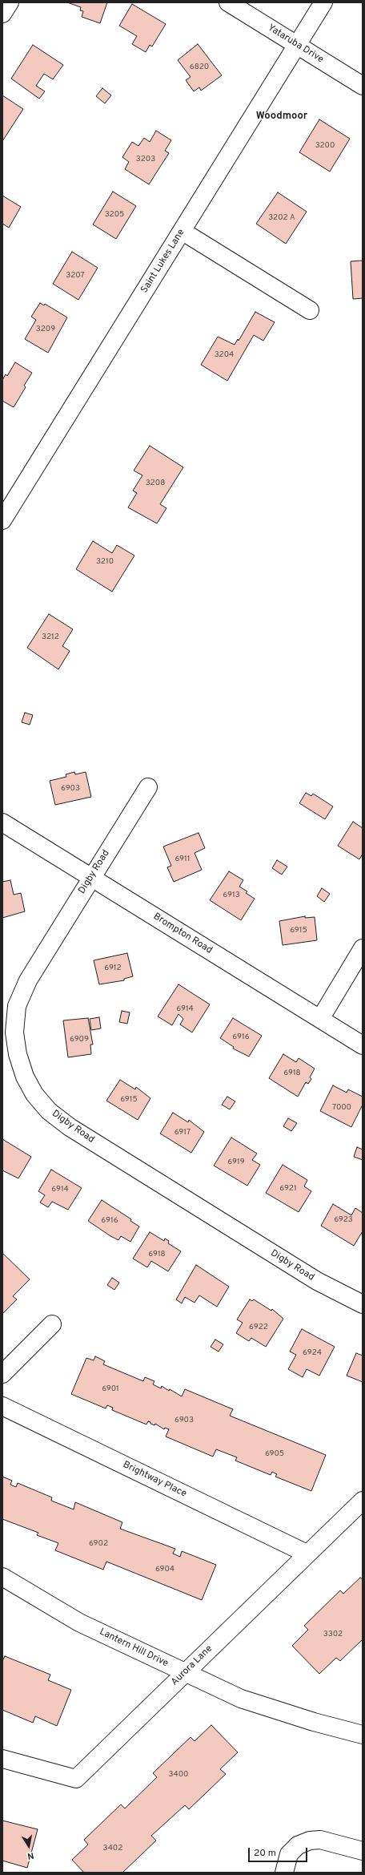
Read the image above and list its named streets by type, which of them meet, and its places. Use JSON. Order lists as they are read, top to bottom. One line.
{"streets":{"street":["Yataruba Drive","Saint Lukes Lane","Digby Road","Brompton Road","Brightway Place","Lantern Hill Drive","Aurora Lane"]},"crossings":[["Yataruba Drive","Saint Lukes Lane"],["Digby Road","Brompton Road"],["Brightway Place","Aurora Lane"],["Lantern Hill Drive","Aurora Lane"]],"districts":["Woodmoor"],"house_numbers":["6820","3200","3203","3205","3202 A","3207","3209","3204","3208","3210","3212","6903","6911","6913","6915","6912","6914","6916","6909","6918","6915","7000","6917","6919","6921","6914","6923","6916","6918","6922","6924","6901","6903","6905","6902","6904","3302","3400","3402"],"scale_bar":"20 m","north":"bottom"}
